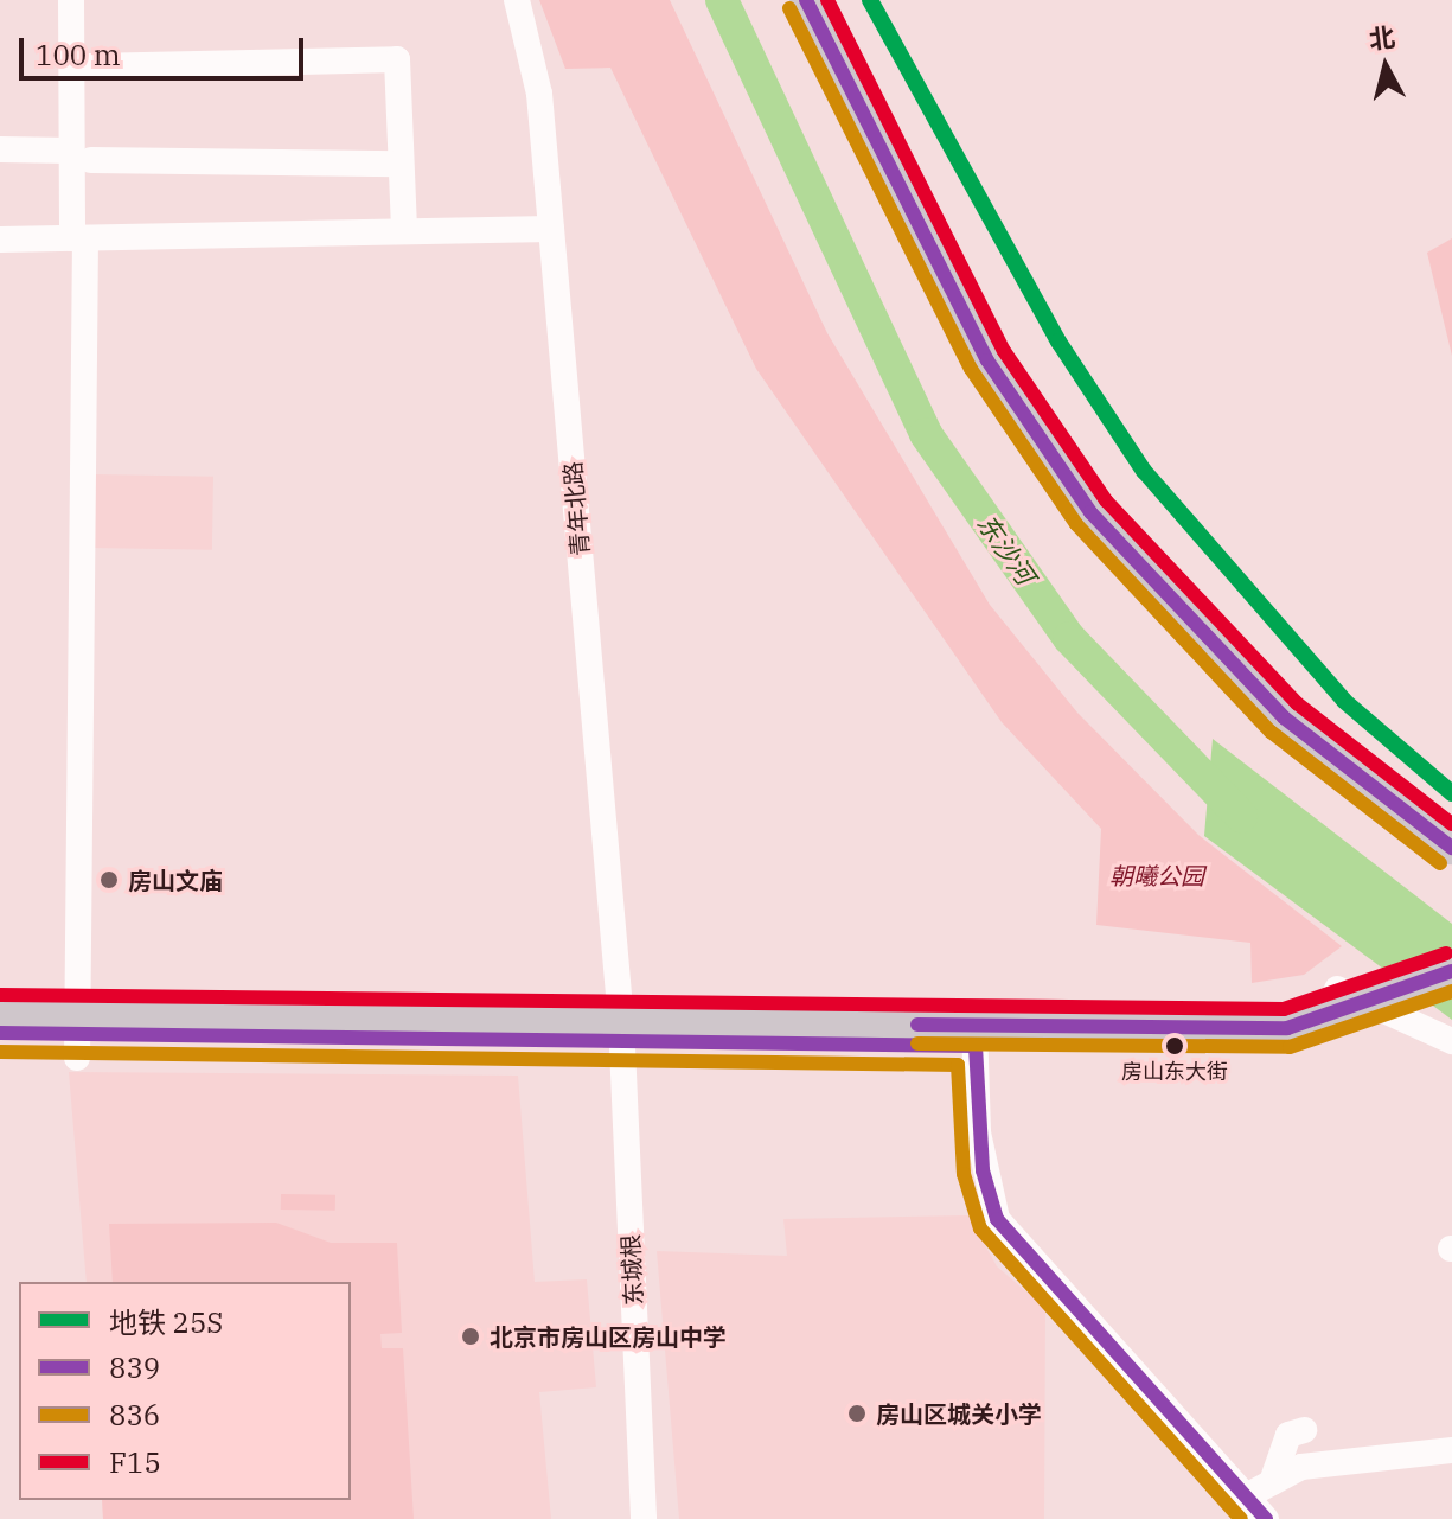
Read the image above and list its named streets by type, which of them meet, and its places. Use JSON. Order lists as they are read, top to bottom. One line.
{"streets":{"street":["青年北路","东城根"]},"crossings":[["青年北路","东城根"]],"water":["东沙河"],"parks":["朝曦公园"],"places":["房山文庙","房山东大街","北京市房山区房山中学","房山区城关小学"],"lines":["metro line 25S","transit line 839","transit line F15","transit line 836"],"legend":["地铁 25S","839","836","F15"],"scale_bar":"100 m","north":"top"}
